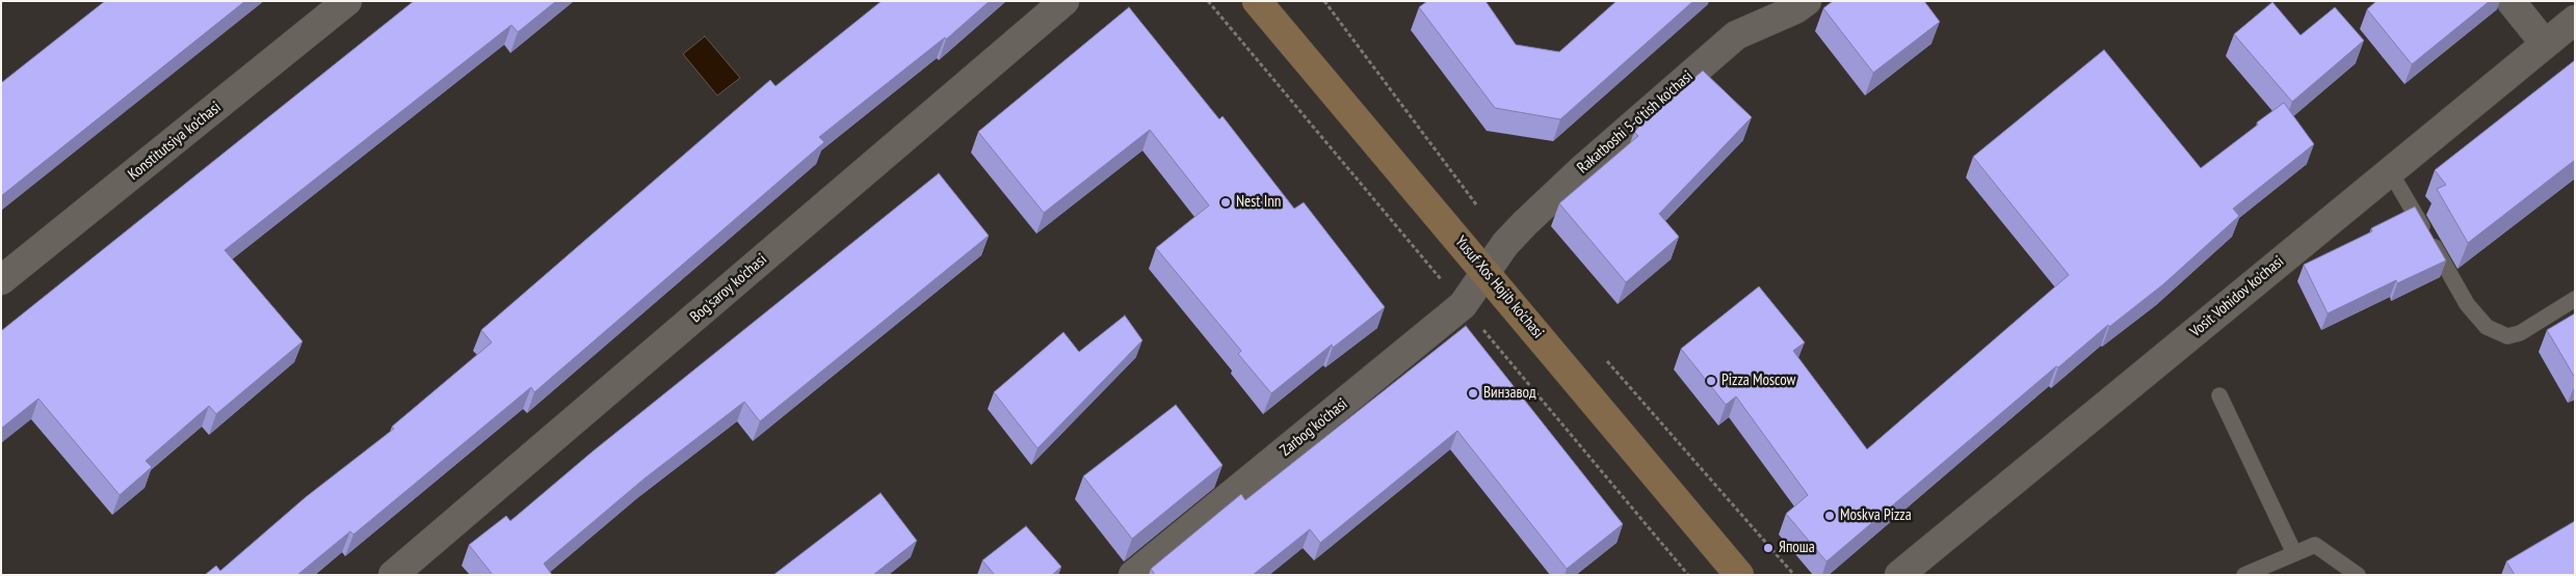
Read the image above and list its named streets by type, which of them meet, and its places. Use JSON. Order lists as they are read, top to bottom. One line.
{"streets":{"main road":["Yusuf Xos Hojib ko'chasi"],"street":["Rakatboshi 5-o'tish ko'chasi","Konstitutsiya ko'chasi","Bog'saroy ko'chasi","Vosit Vohidov ko'chasi","Zarbog'ko'chasi"]},"crossings":[["Rakatboshi 5-o'tish ko'chasi","Yusuf Xos Hojib ko'chasi"],["Rakatboshi 5-o'tish ko'chasi","Zarbog'ko'chasi"],["Yusuf Xos Hojib ko'chasi","Zarbog'ko'chasi"]],"places":["Nest Inn","Pizza Moscow","Винзавод","Moskva Pizza","Япоша"]}
